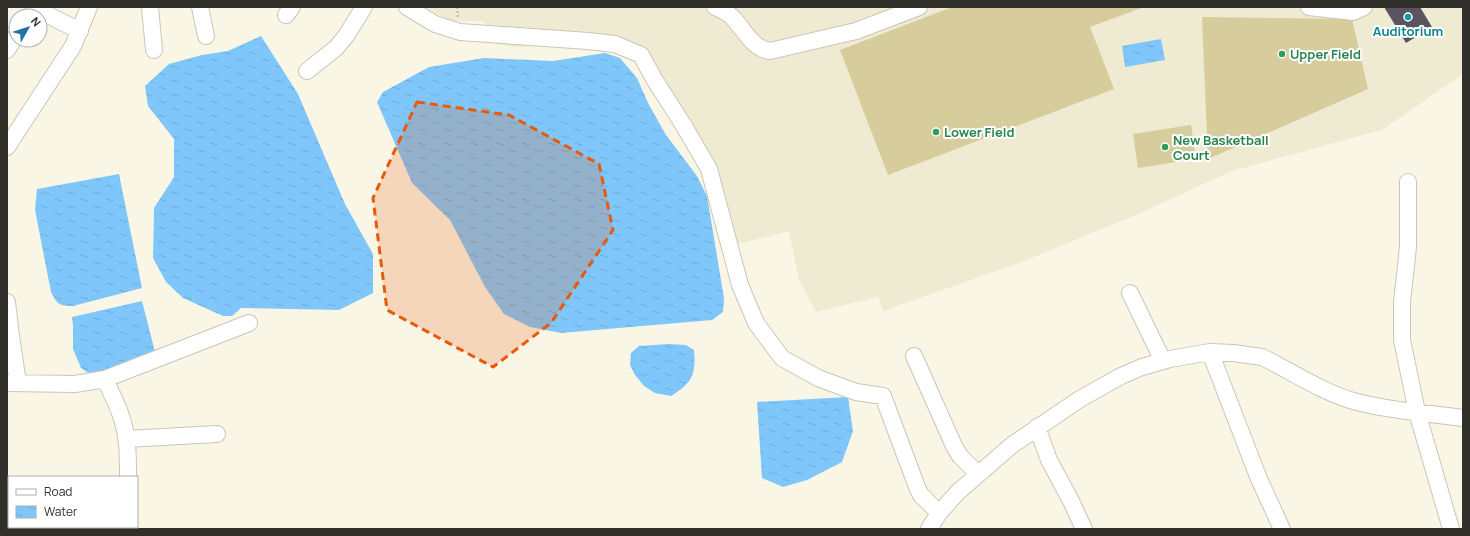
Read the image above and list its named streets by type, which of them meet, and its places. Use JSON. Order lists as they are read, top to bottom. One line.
{"places":["Auditorium","Upper Field","Lower Field","New Basketball Court"],"legend":["Road","Water"],"north":"top right"}
